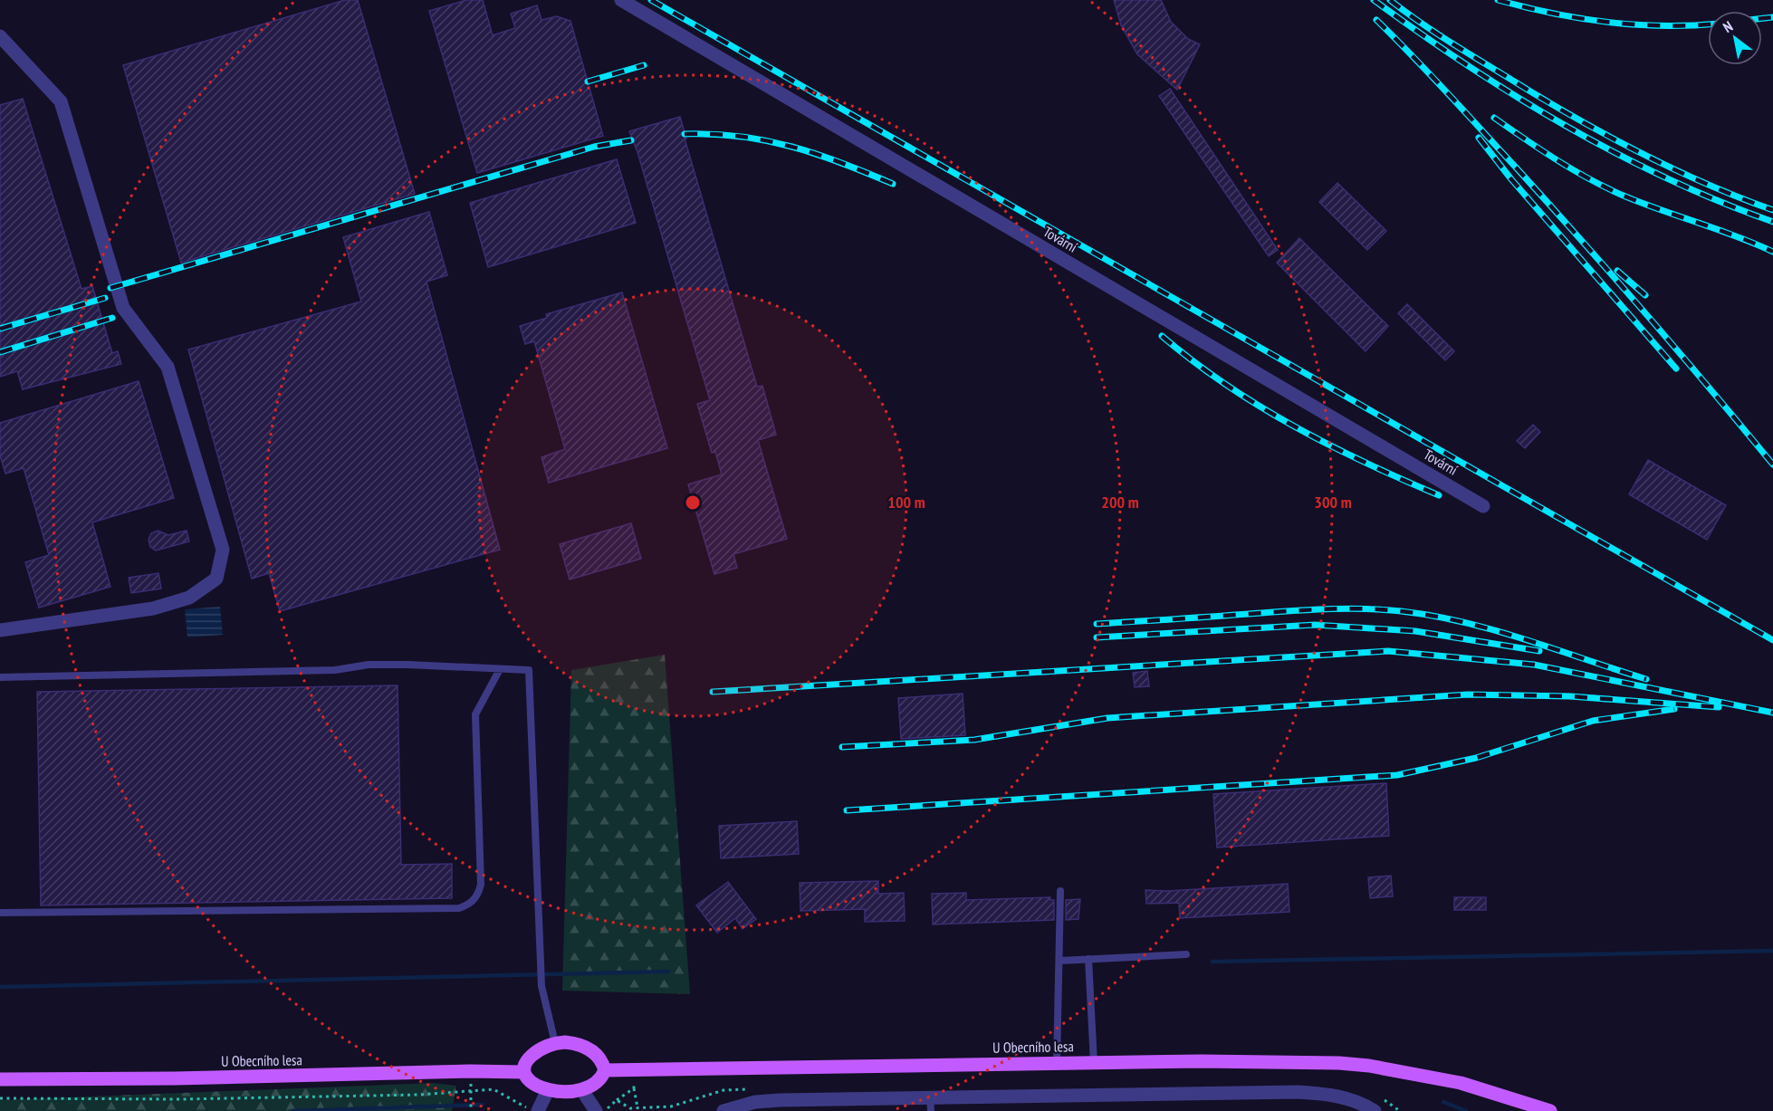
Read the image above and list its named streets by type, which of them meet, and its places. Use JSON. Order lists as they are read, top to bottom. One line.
{"streets":{"main road":["U Obecního lesa"],"street":["Tovární"]},"north":"top left","rings":["100 m","200 m","300 m"]}
